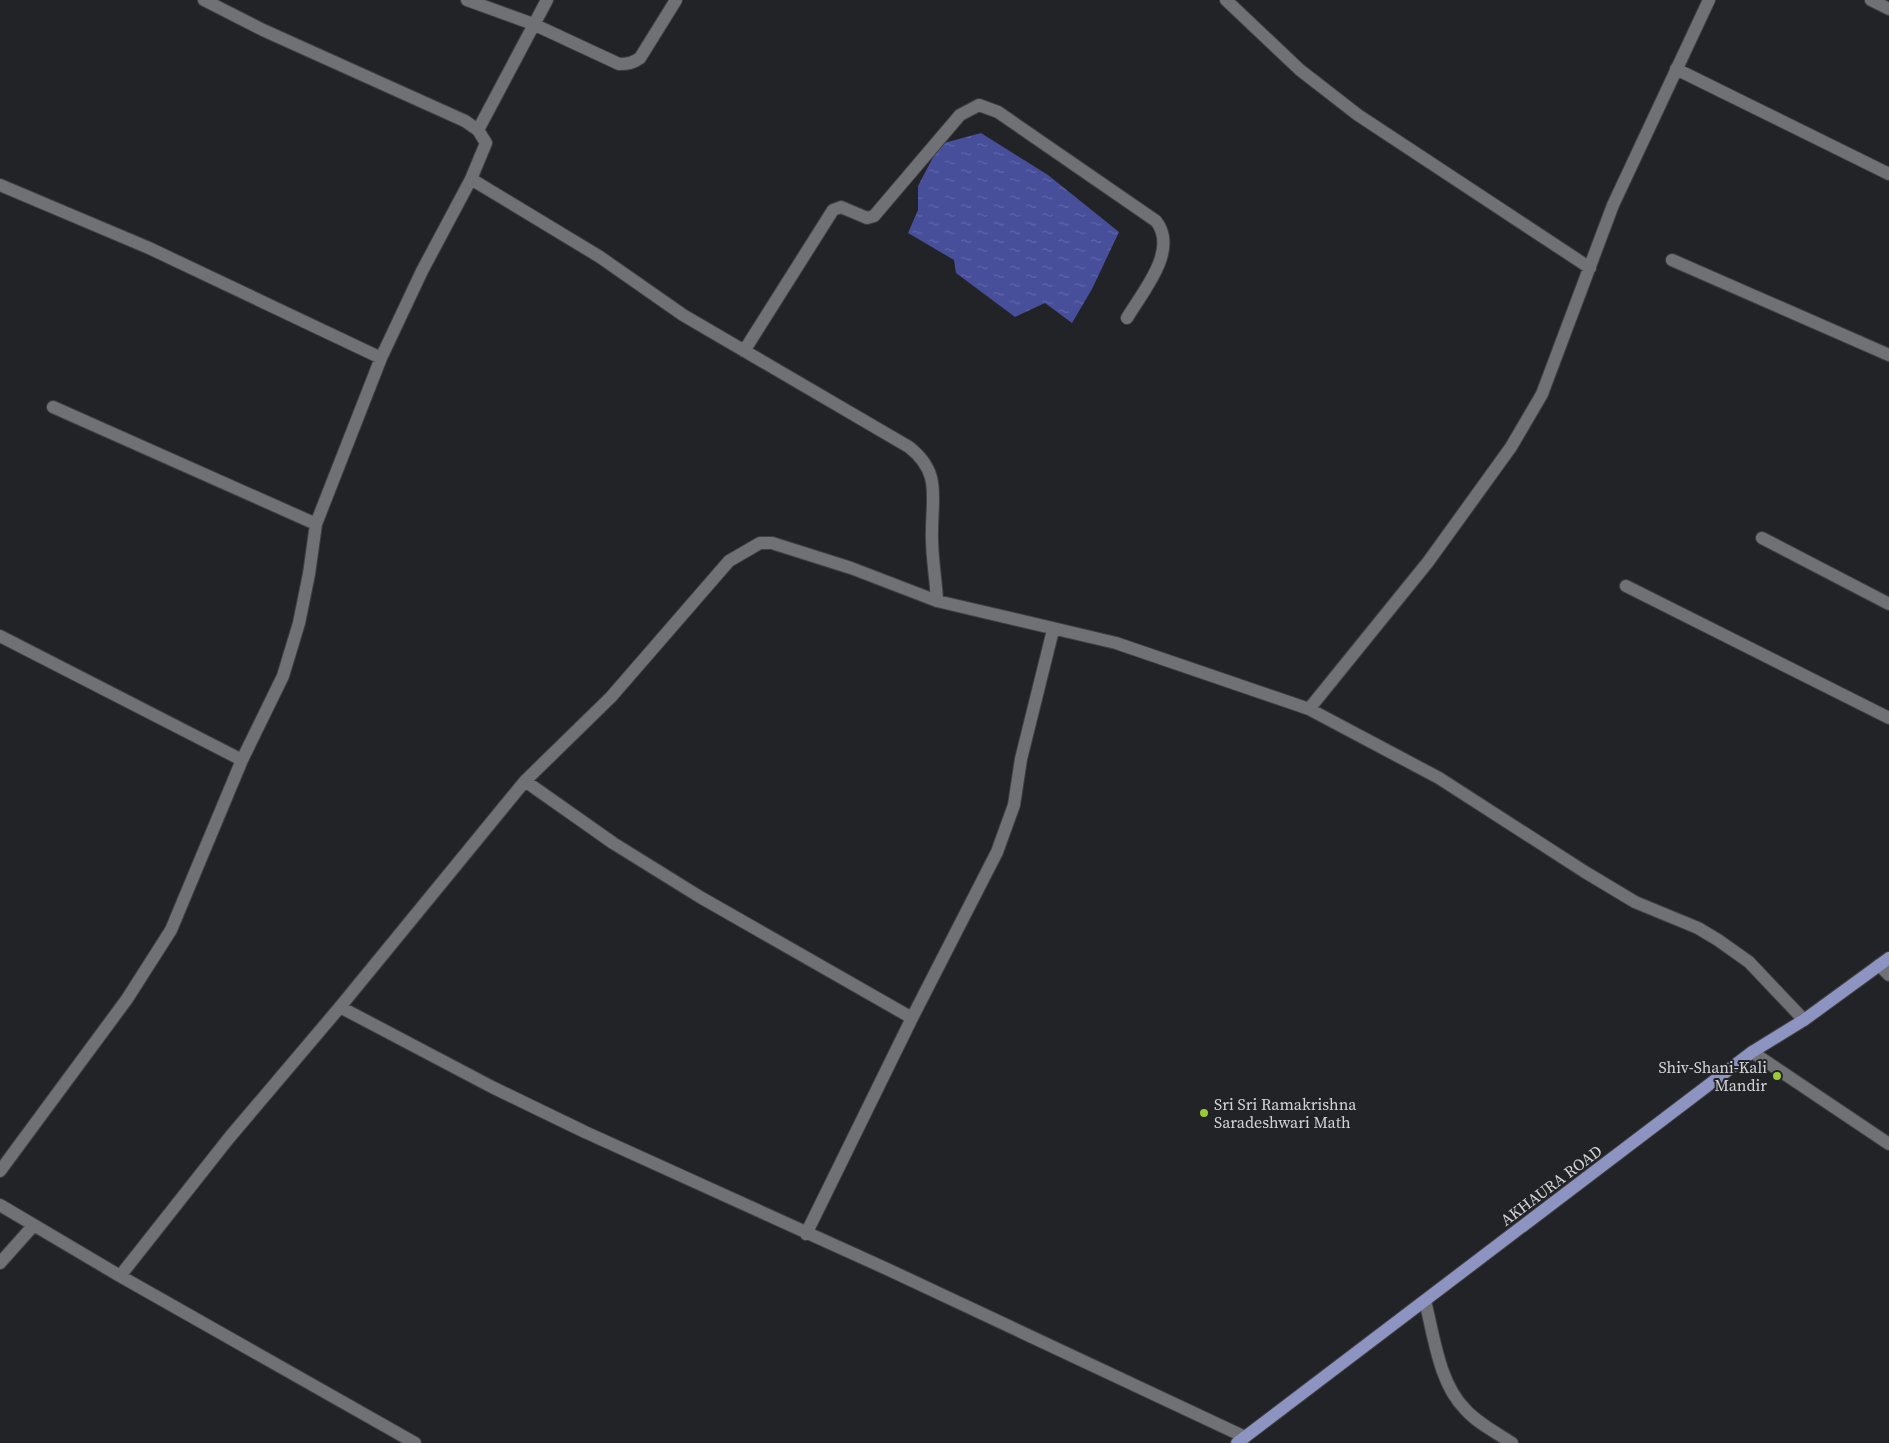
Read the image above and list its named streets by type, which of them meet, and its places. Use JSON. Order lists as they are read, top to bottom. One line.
{"streets":{"main road":["AKHAURA ROAD"]},"places":["Shiv-Shani-Kali Mandir","Sri Sri Ramakrishna Saradeshwari Math"]}
